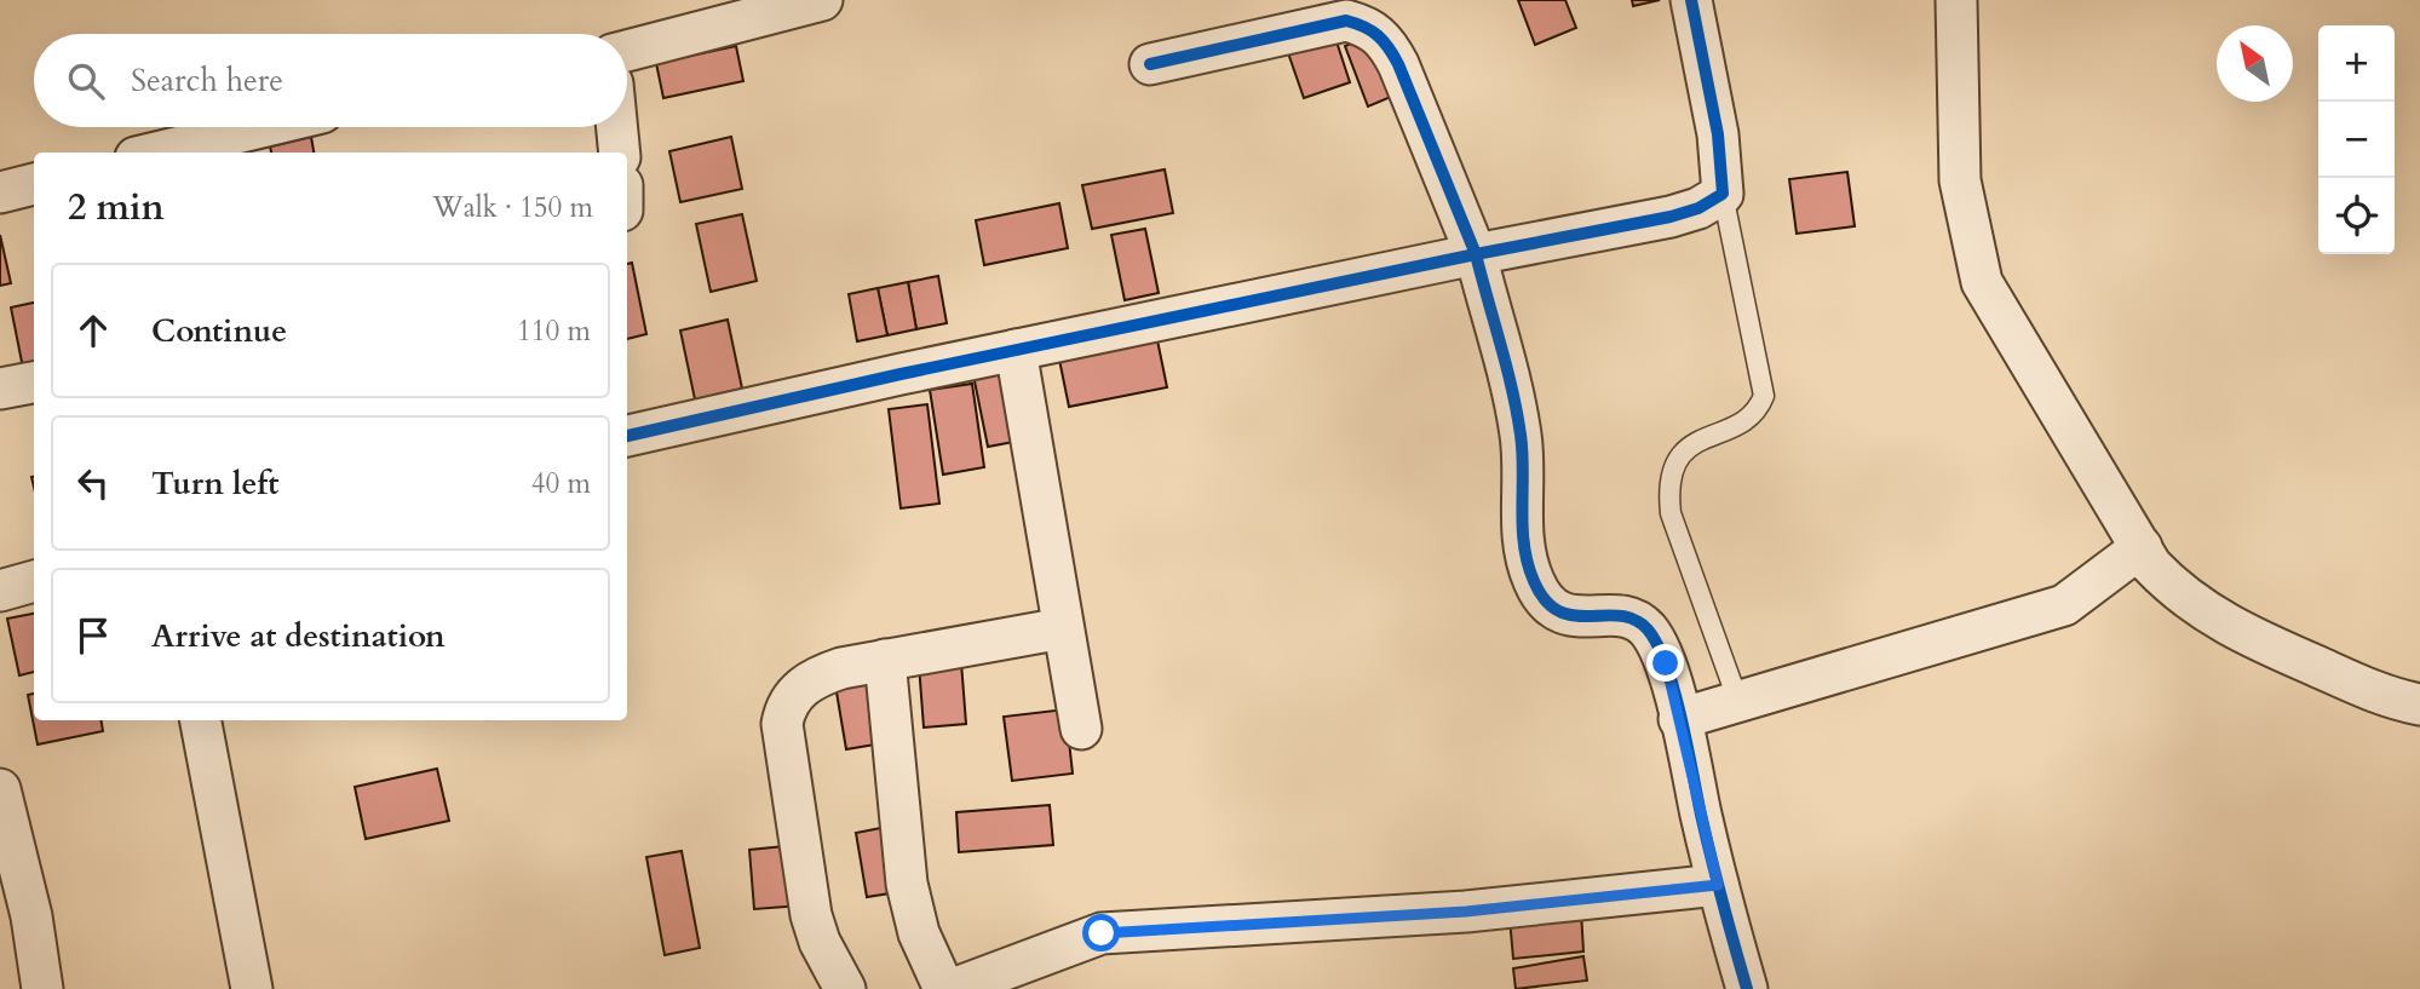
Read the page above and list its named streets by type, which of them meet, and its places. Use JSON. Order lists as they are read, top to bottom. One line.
{"north":"top left","page":{"map_buttons":["+","−"],"search":"Search here","heading":["2 min","Walk · 150 m"],"list":[["Continue","110 m"],["Turn left","40 m"],"Arrive at destination"]}}
